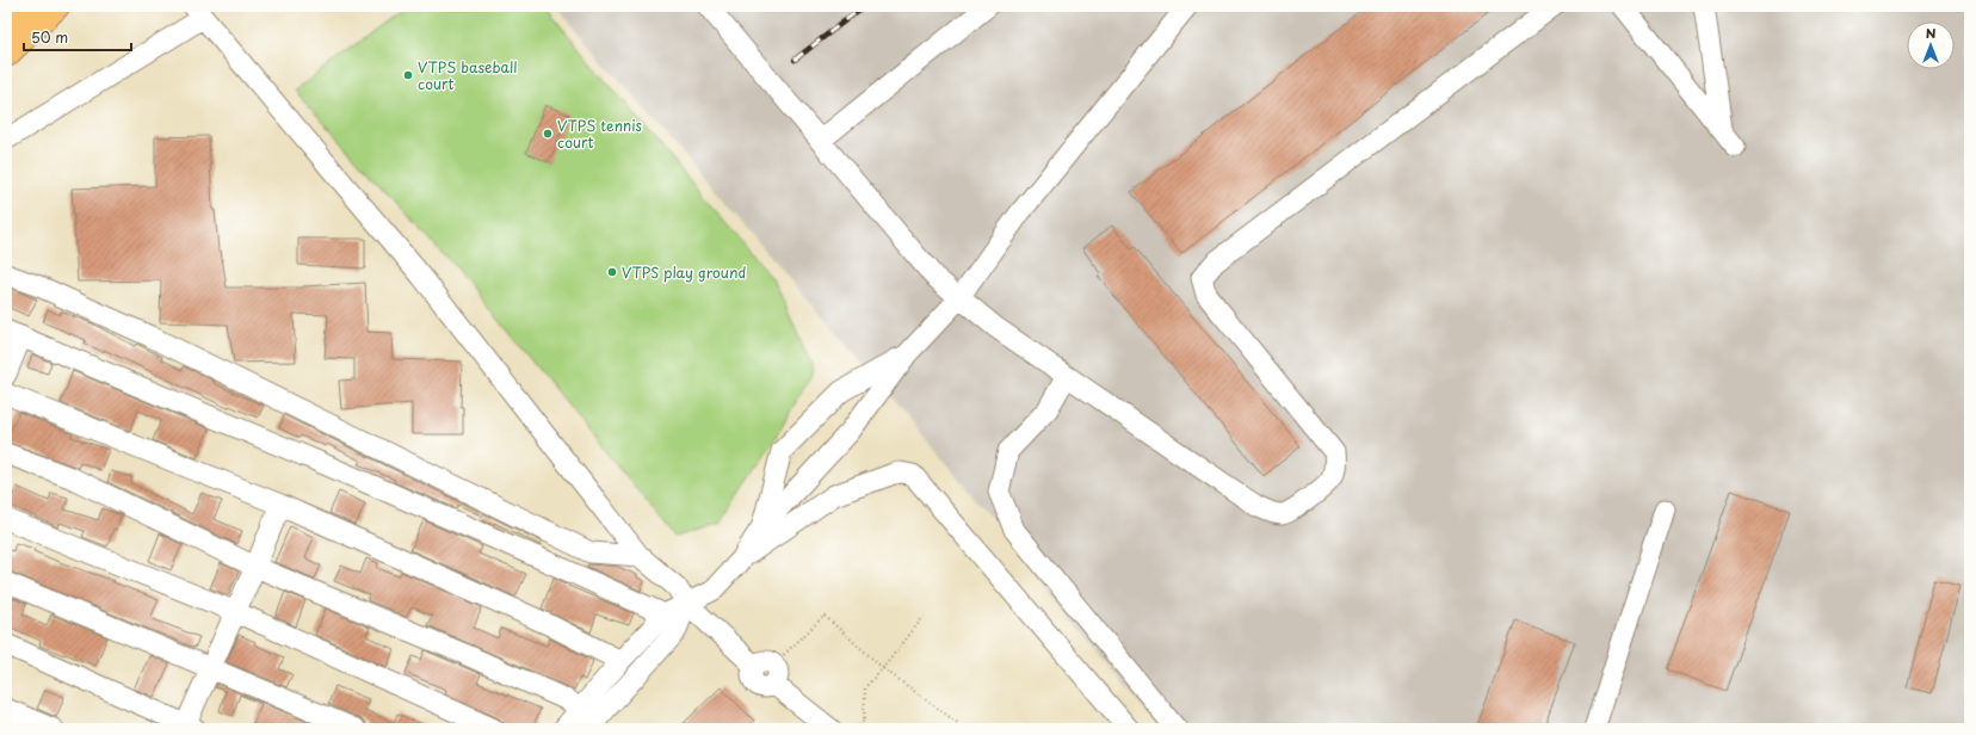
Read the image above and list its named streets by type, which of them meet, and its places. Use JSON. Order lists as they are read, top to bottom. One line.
{"places":["VTPS baseball court","VTPS tennis court","VTPS play ground"],"scale_bar":"50 m","north":"top"}
